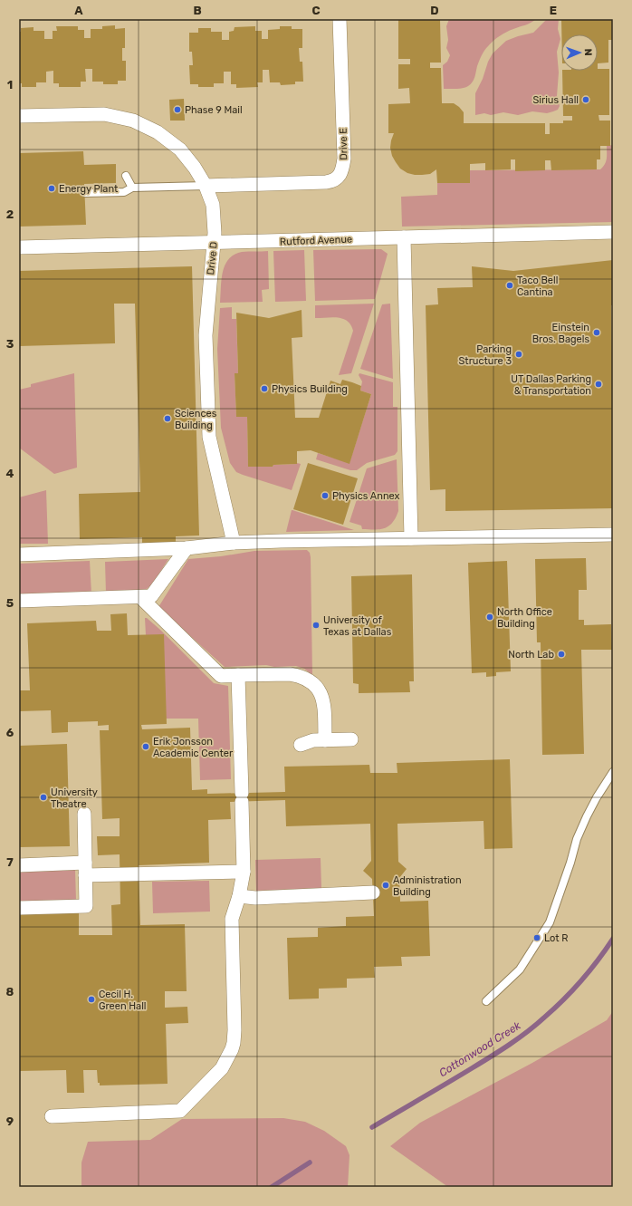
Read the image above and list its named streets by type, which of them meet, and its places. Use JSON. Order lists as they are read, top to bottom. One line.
{"streets":{"street":["Drive E","Rutford Avenue","Drive D"]},"crossings":[["Drive E","Drive D"],["Rutford Avenue","Drive D"]],"water":["Cottonwood Creek"],"places":["Sirius Hall","Phase 9 Mail","Energy Plant","Taco Bell Cantina","Einstein Bros. Bagels","Parking Structure 3","UT Dallas Parking & Transportation","Physics Building","Sciences Building","Physics Annex","North Office Building","University of Texas at Dallas","North Lab","Erik Jonsson Academic Center","University Theatre","Administration Building","Lot R","Cecil H. Green Hall"],"north":"right","grid":{"columns":["A","B","C","D","E"],"rows":["1","2","3","4","5","6","7","8","9"]}}
